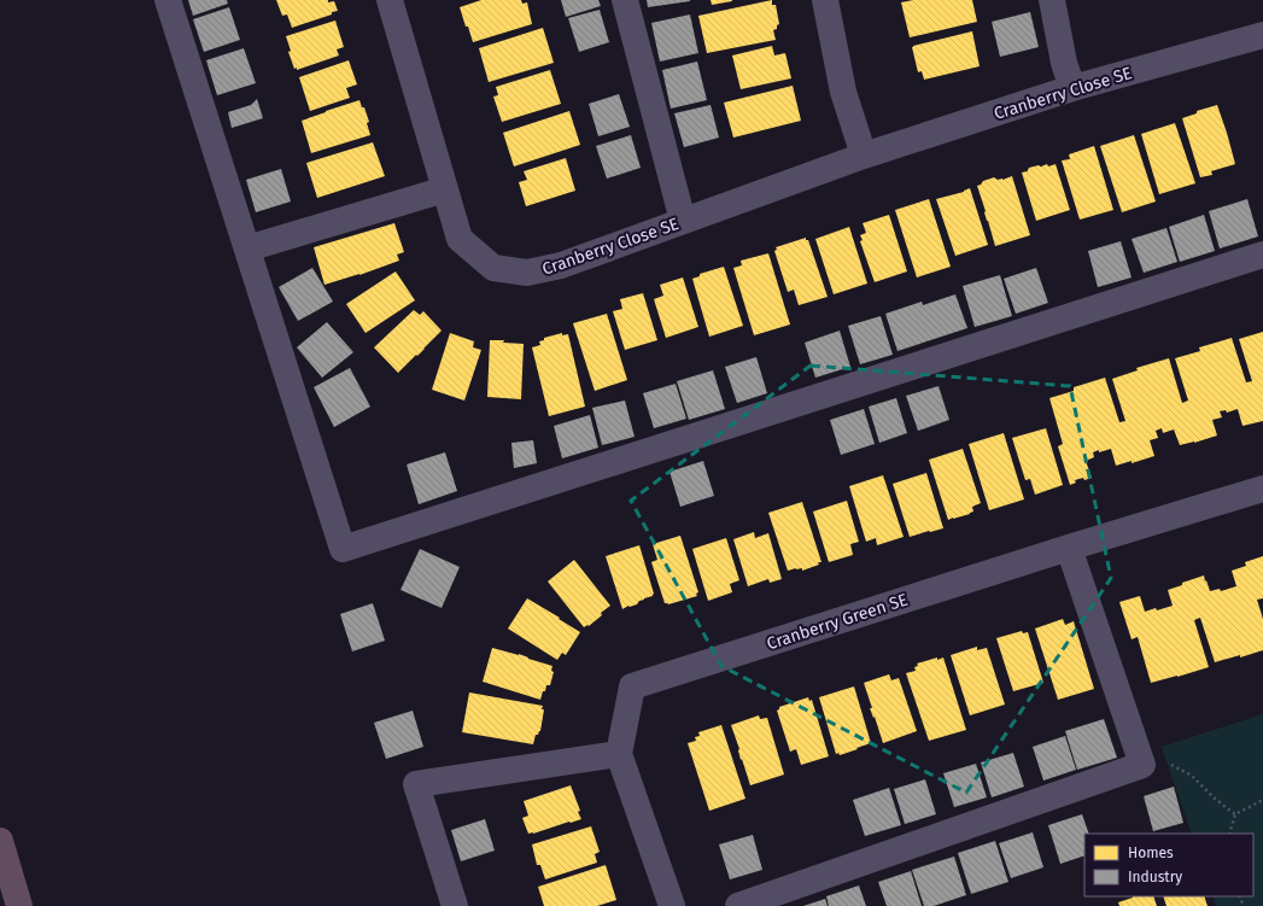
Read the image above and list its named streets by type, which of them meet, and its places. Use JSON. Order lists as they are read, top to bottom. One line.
{"streets":{"street":["Cranberry Close SE","Cranberry Green SE"]},"legend":["Homes","Industry"]}
